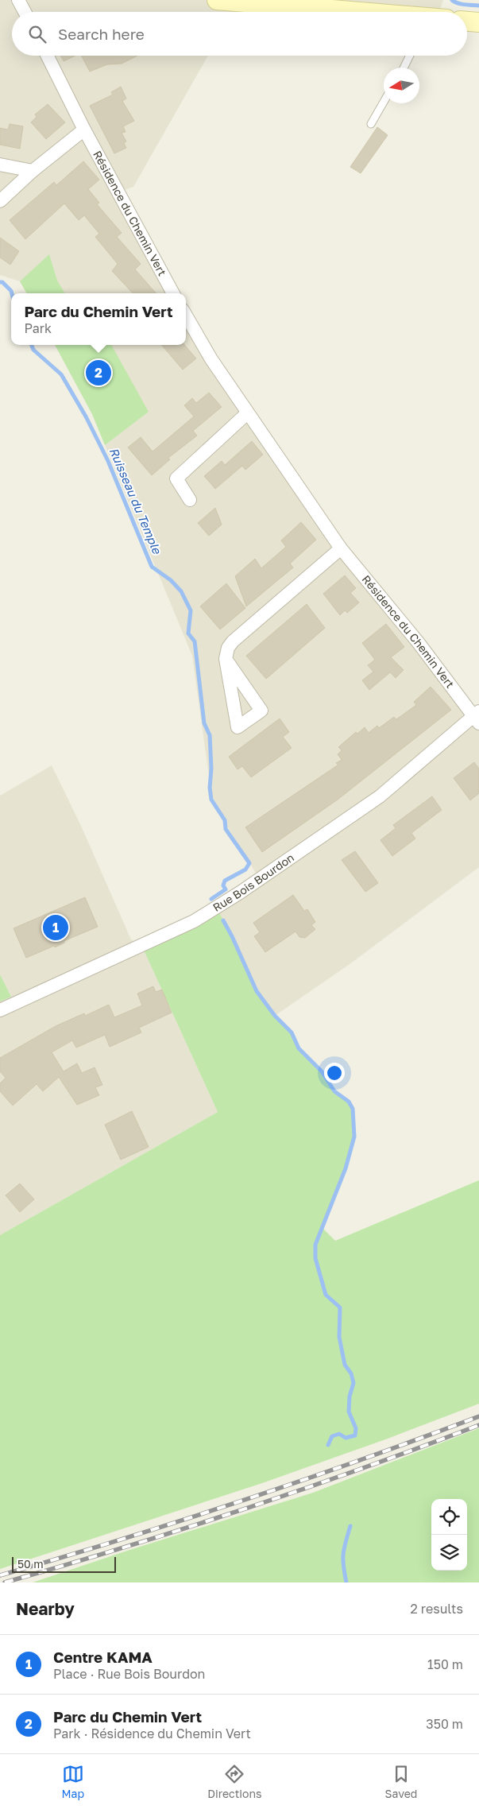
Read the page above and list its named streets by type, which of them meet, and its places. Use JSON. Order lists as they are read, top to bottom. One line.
{"streets":{"street":["Résidence du Chemin Vert","Rue Bois Bourdon"]},"crossings":[["Résidence du Chemin Vert","Rue Bois Bourdon"]],"water":["Ruisseau du Temple"],"scale_bar":"50 m","north":"left","page":{"search":"Search here","popup":["Parc du Chemin Vert","Park"],"pins":["2","1"],"scale":"50 m","heading":["Nearby","2 results"],"list":[{"mark":"1","name":"Centre KAMA","note":"Place · Rue Bois Bourdon","value":"150 m"},{"mark":"2","name":"Parc du Chemin Vert","note":"Park · Résidence du Chemin Vert","value":"350 m"}],"nav":["Map","Directions","Saved"]}}
